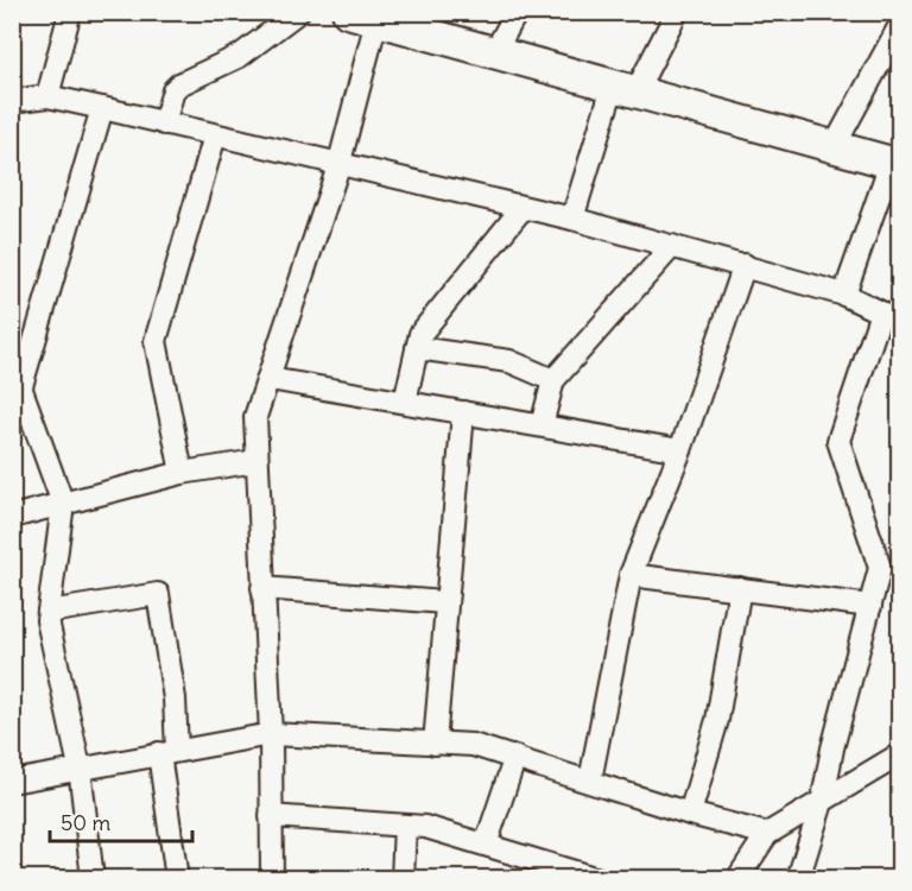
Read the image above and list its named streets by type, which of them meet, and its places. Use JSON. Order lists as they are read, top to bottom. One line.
{"scale_bar":"50 m"}
